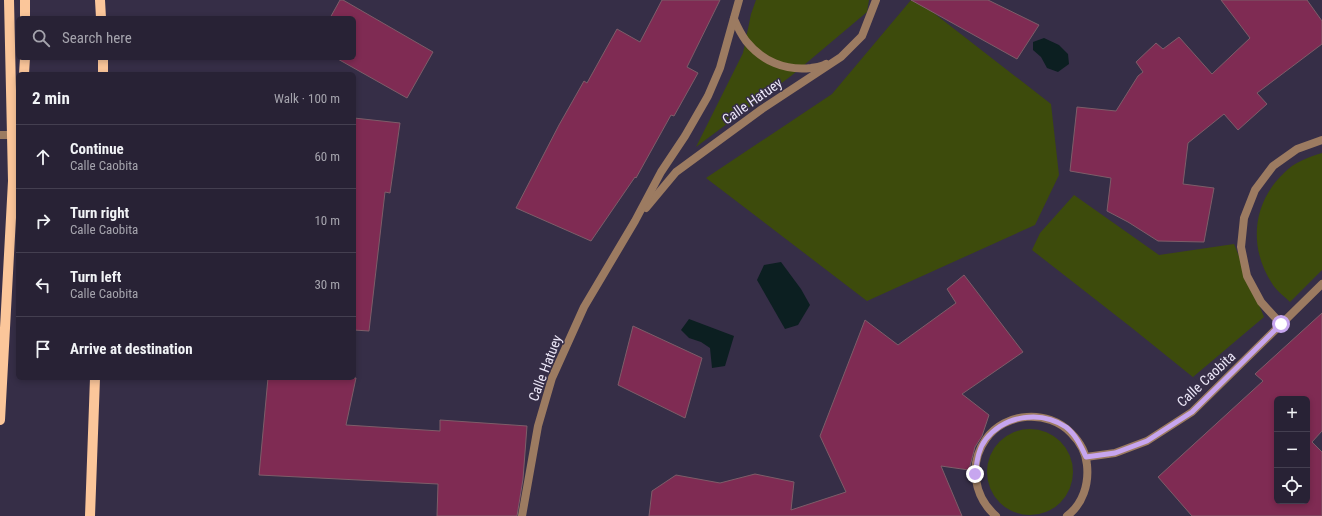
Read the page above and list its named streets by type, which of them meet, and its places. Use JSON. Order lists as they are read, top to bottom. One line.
{"streets":{"street":["Calle Hatuey","Calle Caobita"]},"page":{"search":"Search here","heading":["2 min","Walk · 100 m"],"list":[["Continue","Calle Caobita","60 m"],["Turn right","Calle Caobita","10 m"],["Turn left","Calle Caobita","30 m"],"Arrive at destination"],"map_buttons":["+","−"]}}
